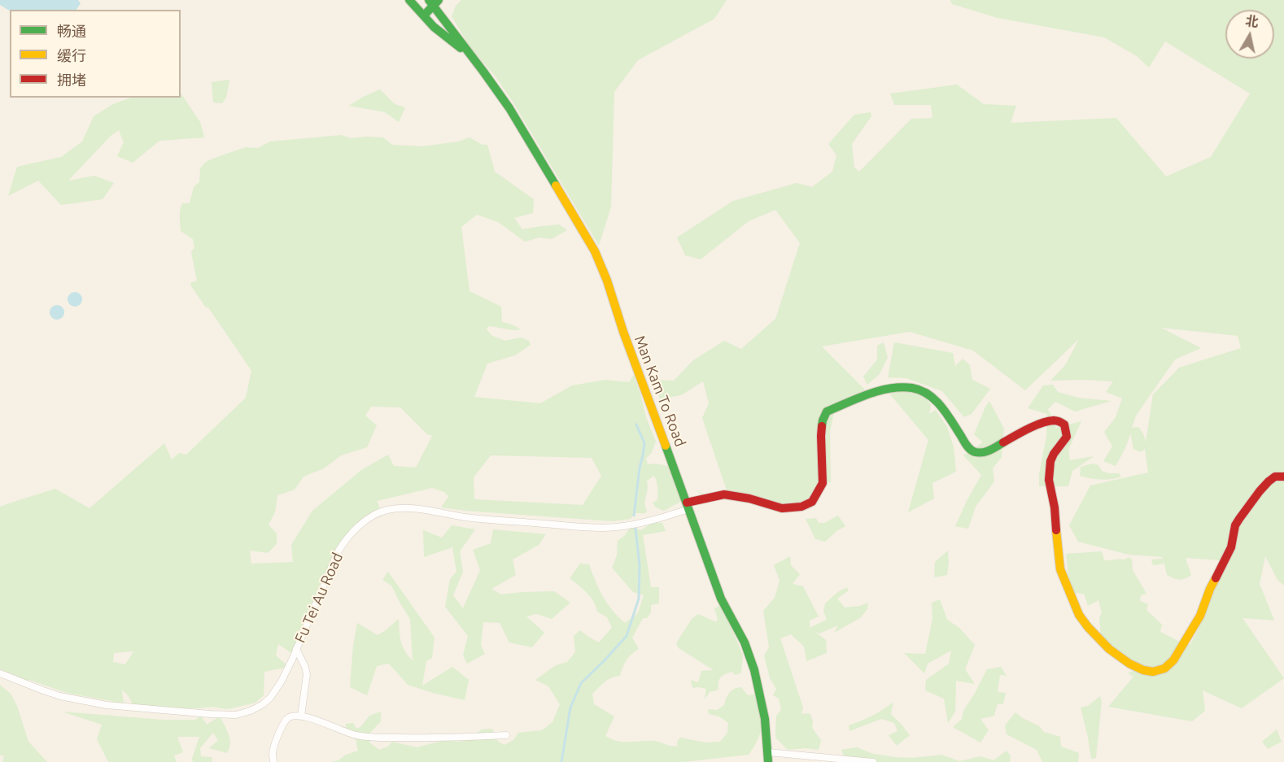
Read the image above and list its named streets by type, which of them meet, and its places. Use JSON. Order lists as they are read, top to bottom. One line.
{"streets":{"street":["Man Kam To Road","Fu Tei Au Road"]},"crossings":[["Man Kam To Road","Fu Tei Au Road"]],"legend":["畅通","缓行","拥堵"],"north":"top"}
